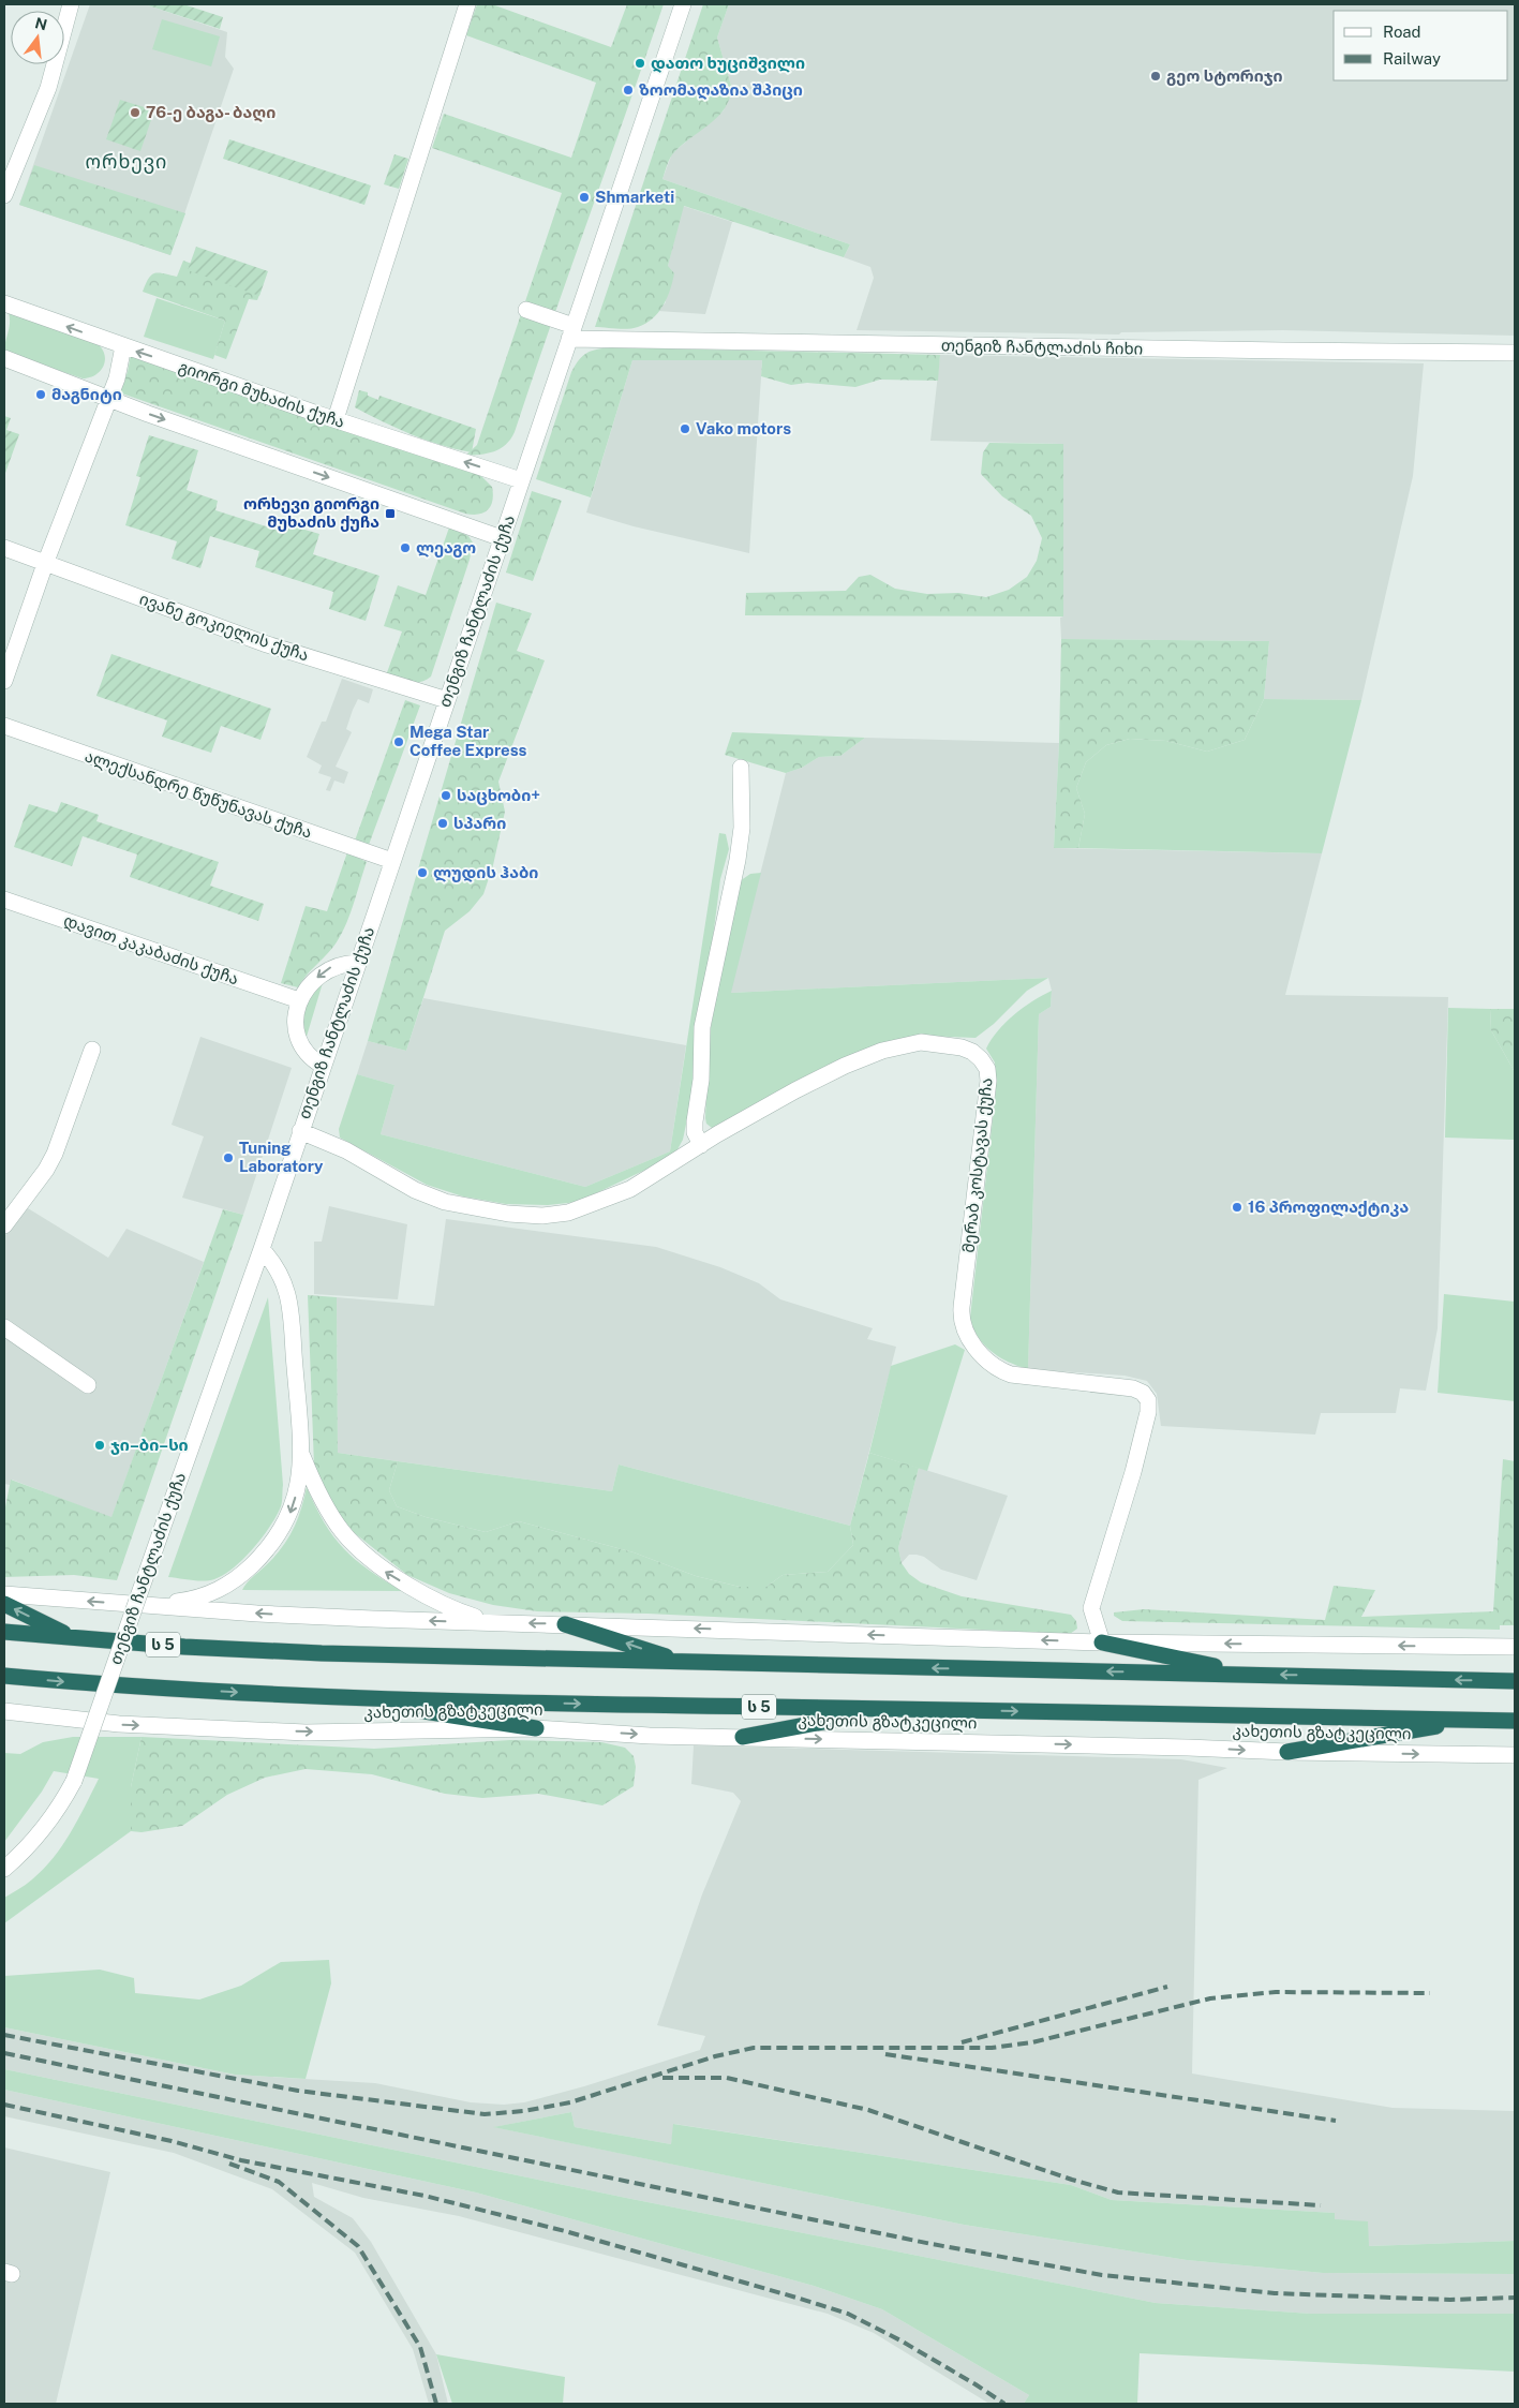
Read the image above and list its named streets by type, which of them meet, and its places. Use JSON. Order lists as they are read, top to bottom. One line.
{"streets":{"highway":["ს 5","კახეთის გზატკეცილი"],"street":["თენგიზ ჩანტლაძის ჩიხი","გიორგი მუხაძის ქუჩა","თენგიზ ჩანტლაძის ქუჩა","ივანე გოკიელის ქუჩა","ალექსანდრე წუწუნავას ქუჩა","დავით კაკაბაძის ქუჩა","მერაბ კოსტავას ქუჩა"]},"crossings":[["თენგიზ ჩანტლაძის ჩიხი","თენგიზ ჩანტლაძის ქუჩა"],["გიორგი მუხაძის ქუჩა","თენგიზ ჩანტლაძის ქუჩა"],["თენგიზ ჩანტლაძის ქუჩა","ივანე გოკიელის ქუჩა"],["თენგიზ ჩანტლაძის ქუჩა","ალექსანდრე წუწუნავას ქუჩა"],["თენგიზ ჩანტლაძის ქუჩა","მერაბ კოსტავას ქუჩა"]],"districts":["ორხევი"],"places":{"other":["დათო ხუციშვილი","გეო სტორიჯი","ზოომაღაზია შპიცი","76-ე ბაგა- ბაღი","Shmarketi","მაგნიტი","Vako motors","ლეაგო","Mega Star Coffee Express","საცხობი+","სპარი","ლუდის ჰაბი","Tuning Laboratory","16 პროფილაქტიკა","ჯი–ბი–სი"],"transit":["ორხევი გიორგი მუხაძის ქუჩა"]},"legend":["Road","Railway"],"north":"top"}
